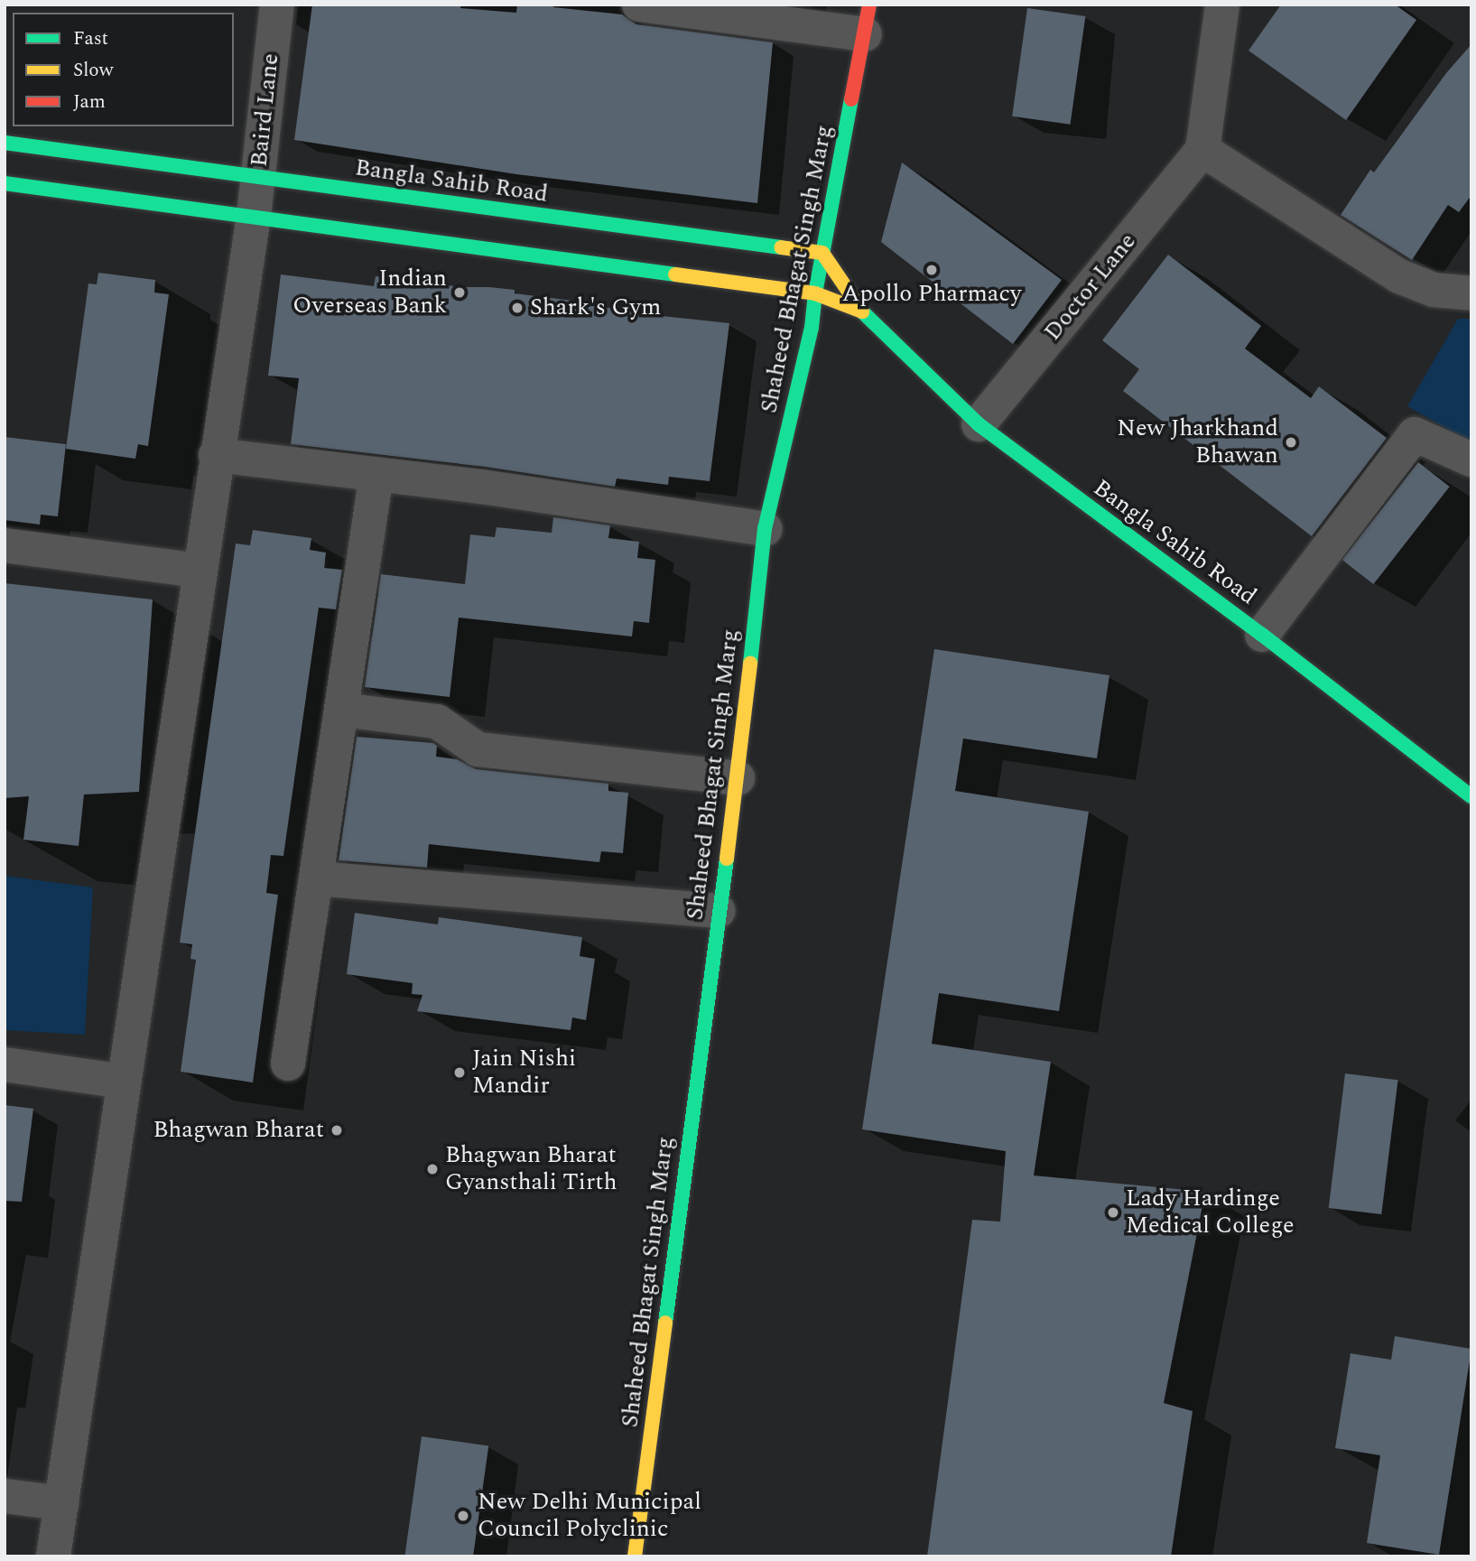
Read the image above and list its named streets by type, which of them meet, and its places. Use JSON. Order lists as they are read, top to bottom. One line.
{"streets":{"street":["Baird Lane","Bangla Sahib Road","Shaheed Bhagat Singh Marg","Doctor Lane"]},"crossings":[["Baird Lane","Bangla Sahib Road"],["Bangla Sahib Road","Shaheed Bhagat Singh Marg"],["Bangla Sahib Road","Doctor Lane"]],"places":["Apollo Pharmacy","Indian Overseas Bank","Shark's Gym","New Jharkhand Bhawan","Jain Nishi Mandir","Bhagwan Bharat","Bhagwan Bharat Gyansthali Tirth","Lady Hardinge Medical College","New Delhi Municipal Council Polyclinic"],"legend":["Fast","Slow","Jam"]}
